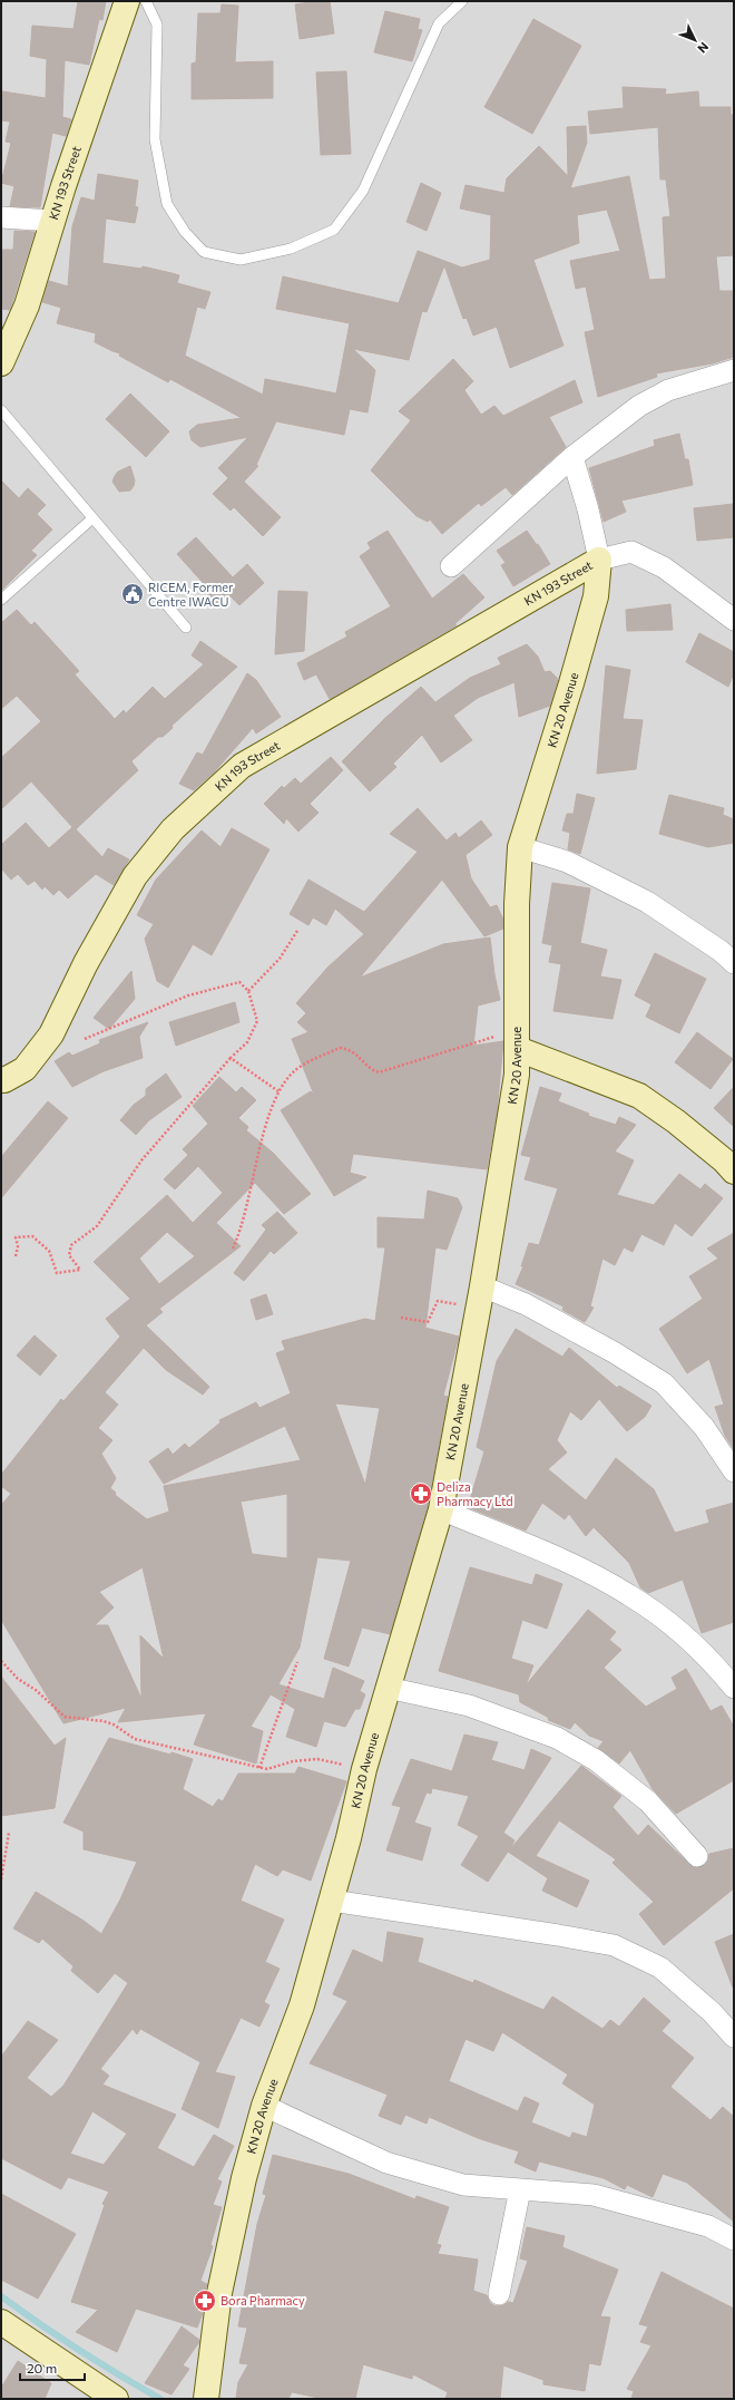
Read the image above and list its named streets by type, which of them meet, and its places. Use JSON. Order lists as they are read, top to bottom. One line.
{"streets":{"street":["KN 193 Street","KN 20 Avenue"]},"crossings":[["KN 193 Street","KN 20 Avenue"]],"places":{"public building":["RICEM, Former Centre IWACU"],"pharmacy":["Deliza Pharmacy Ltd","Bora Pharmacy"]},"scale_bar":"20 m","north":"bottom right"}
